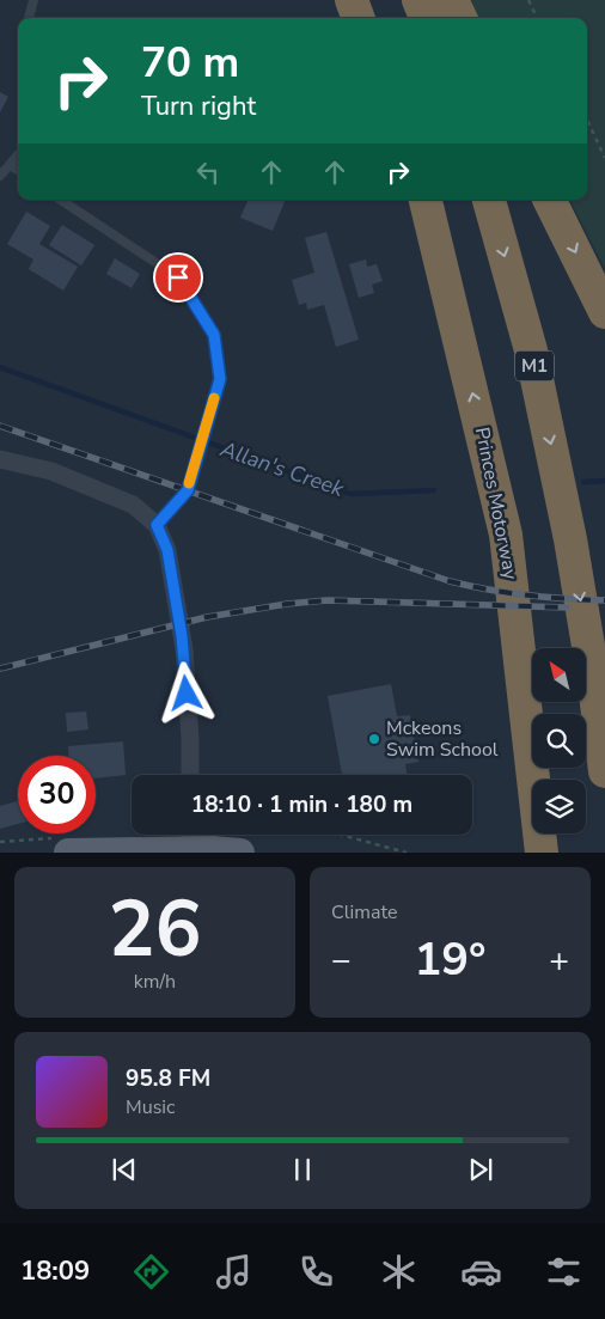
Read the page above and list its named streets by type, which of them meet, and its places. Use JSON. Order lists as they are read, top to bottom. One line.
{"streets":{"highway":["M1","Princes Motorway"]},"water":["Allan's Creek"],"places":["Mckeons Swim School"],"north":"top left","page":{"turn":["70 m","Turn right"],"limit":"30","trip":"18:10 · 1 min · 180 m","tile":[["26","km/h"],"Climate"],"heat":["−","19°","+"],"song":["95.8 FM","Music"],"tabs":"18:09"}}
